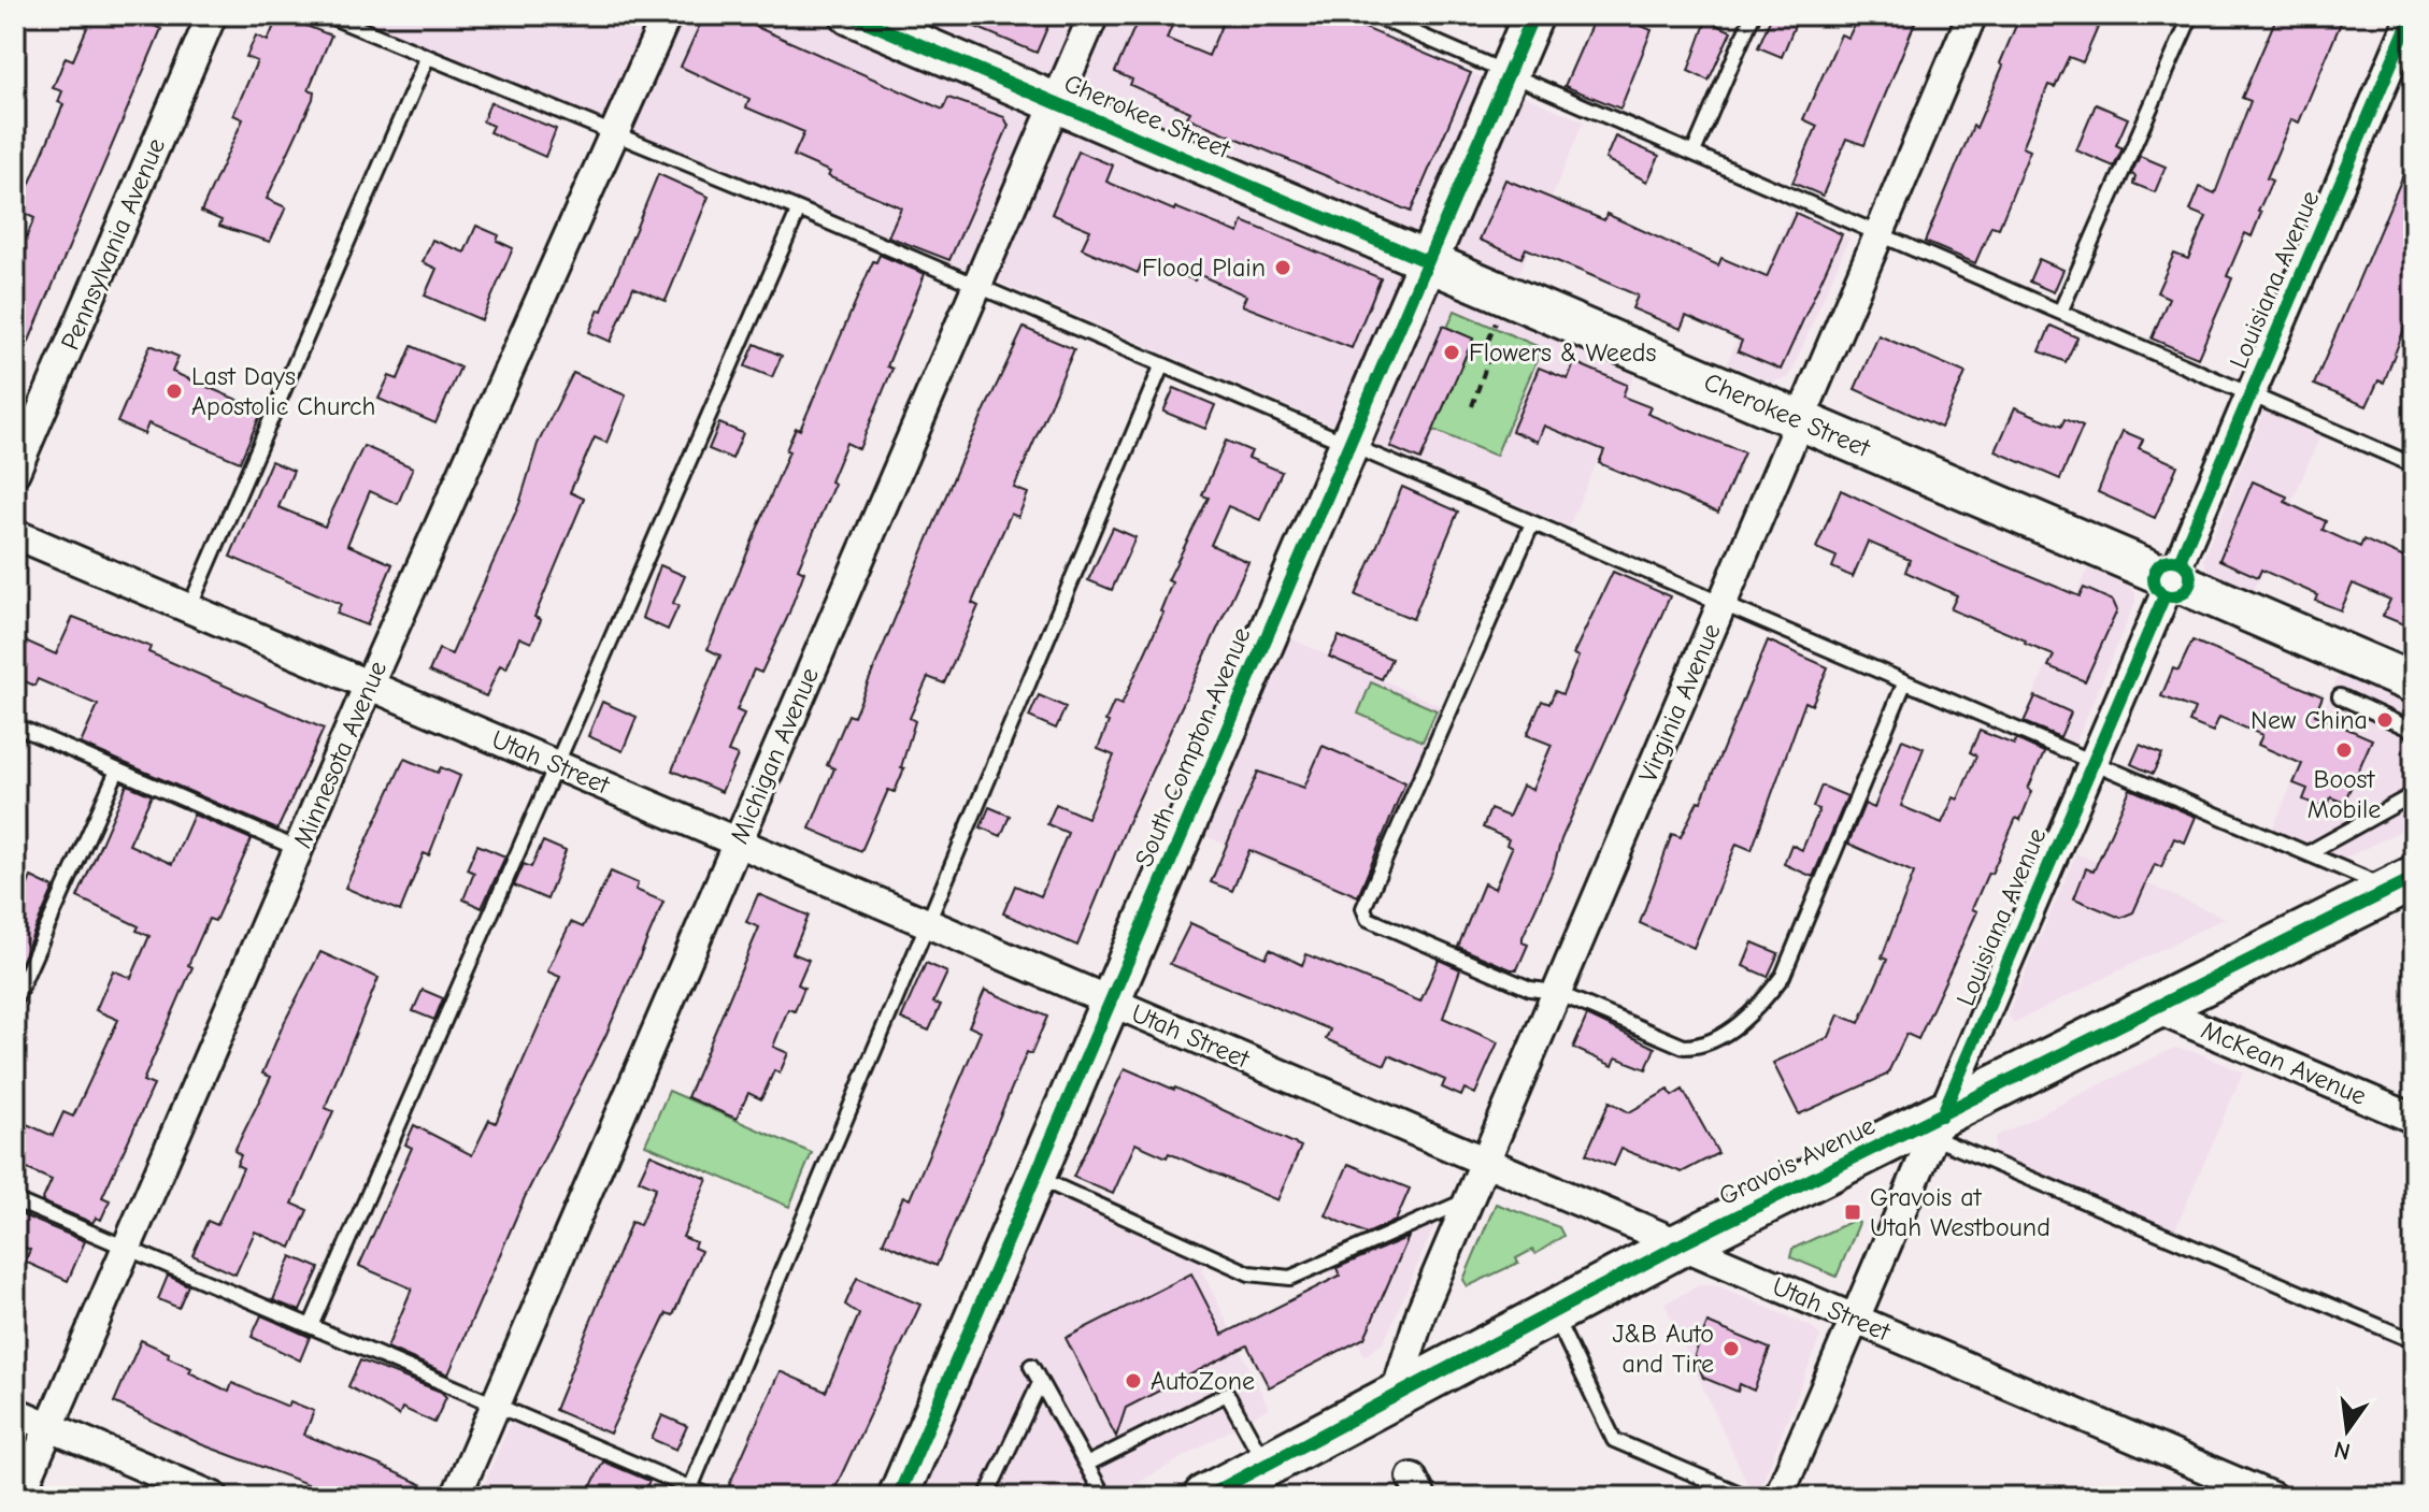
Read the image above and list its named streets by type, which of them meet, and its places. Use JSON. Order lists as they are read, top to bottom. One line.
{"streets":{"main road":["Gravois Avenue"],"street":["Cherokee Street","Pennsylvania Avenue","Louisiana Avenue","Virginia Avenue","South Compton Avenue","Minnesota Avenue","Michigan Avenue","Utah Street","McKean Avenue"]},"crossings":[["Cherokee Street","Louisiana Avenue"],["Cherokee Street","Virginia Avenue"],["Cherokee Street","South Compton Avenue"],["Cherokee Street","Michigan Avenue"],["Louisiana Avenue","Utah Street"],["Louisiana Avenue","Gravois Avenue"],["Virginia Avenue","Utah Street"],["Virginia Avenue","Gravois Avenue"],["South Compton Avenue","Utah Street"],["Minnesota Avenue","Utah Street"],["Michigan Avenue","Utah Street"],["Utah Street","Gravois Avenue"],["McKean Avenue","Gravois Avenue"]],"places":{"other":["Flood Plain","Flowers & Weeds","Last Days Apostolic Church","New China","Boost Mobile","J&B Auto and Tire","AutoZone"],"transit":["Gravois at Utah Westbound"]},"north":"bottom"}
